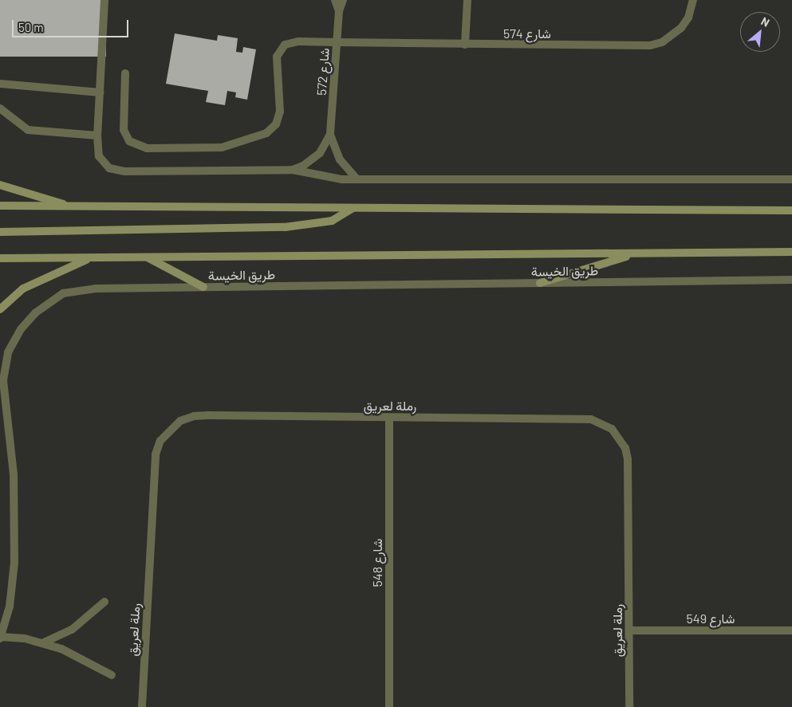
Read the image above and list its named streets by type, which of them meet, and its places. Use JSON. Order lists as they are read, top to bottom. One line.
{"streets":{"main road":["طريق الخيسة"],"street":["شارع 574","شارع 572","رملة لعريق","شارع 548","شارع 549"]},"crossings":[["شارع 574","شارع 572"],["رملة لعريق","شارع 548"],["رملة لعريق","شارع 549"]],"scale_bar":"50 m","north":"top right"}
